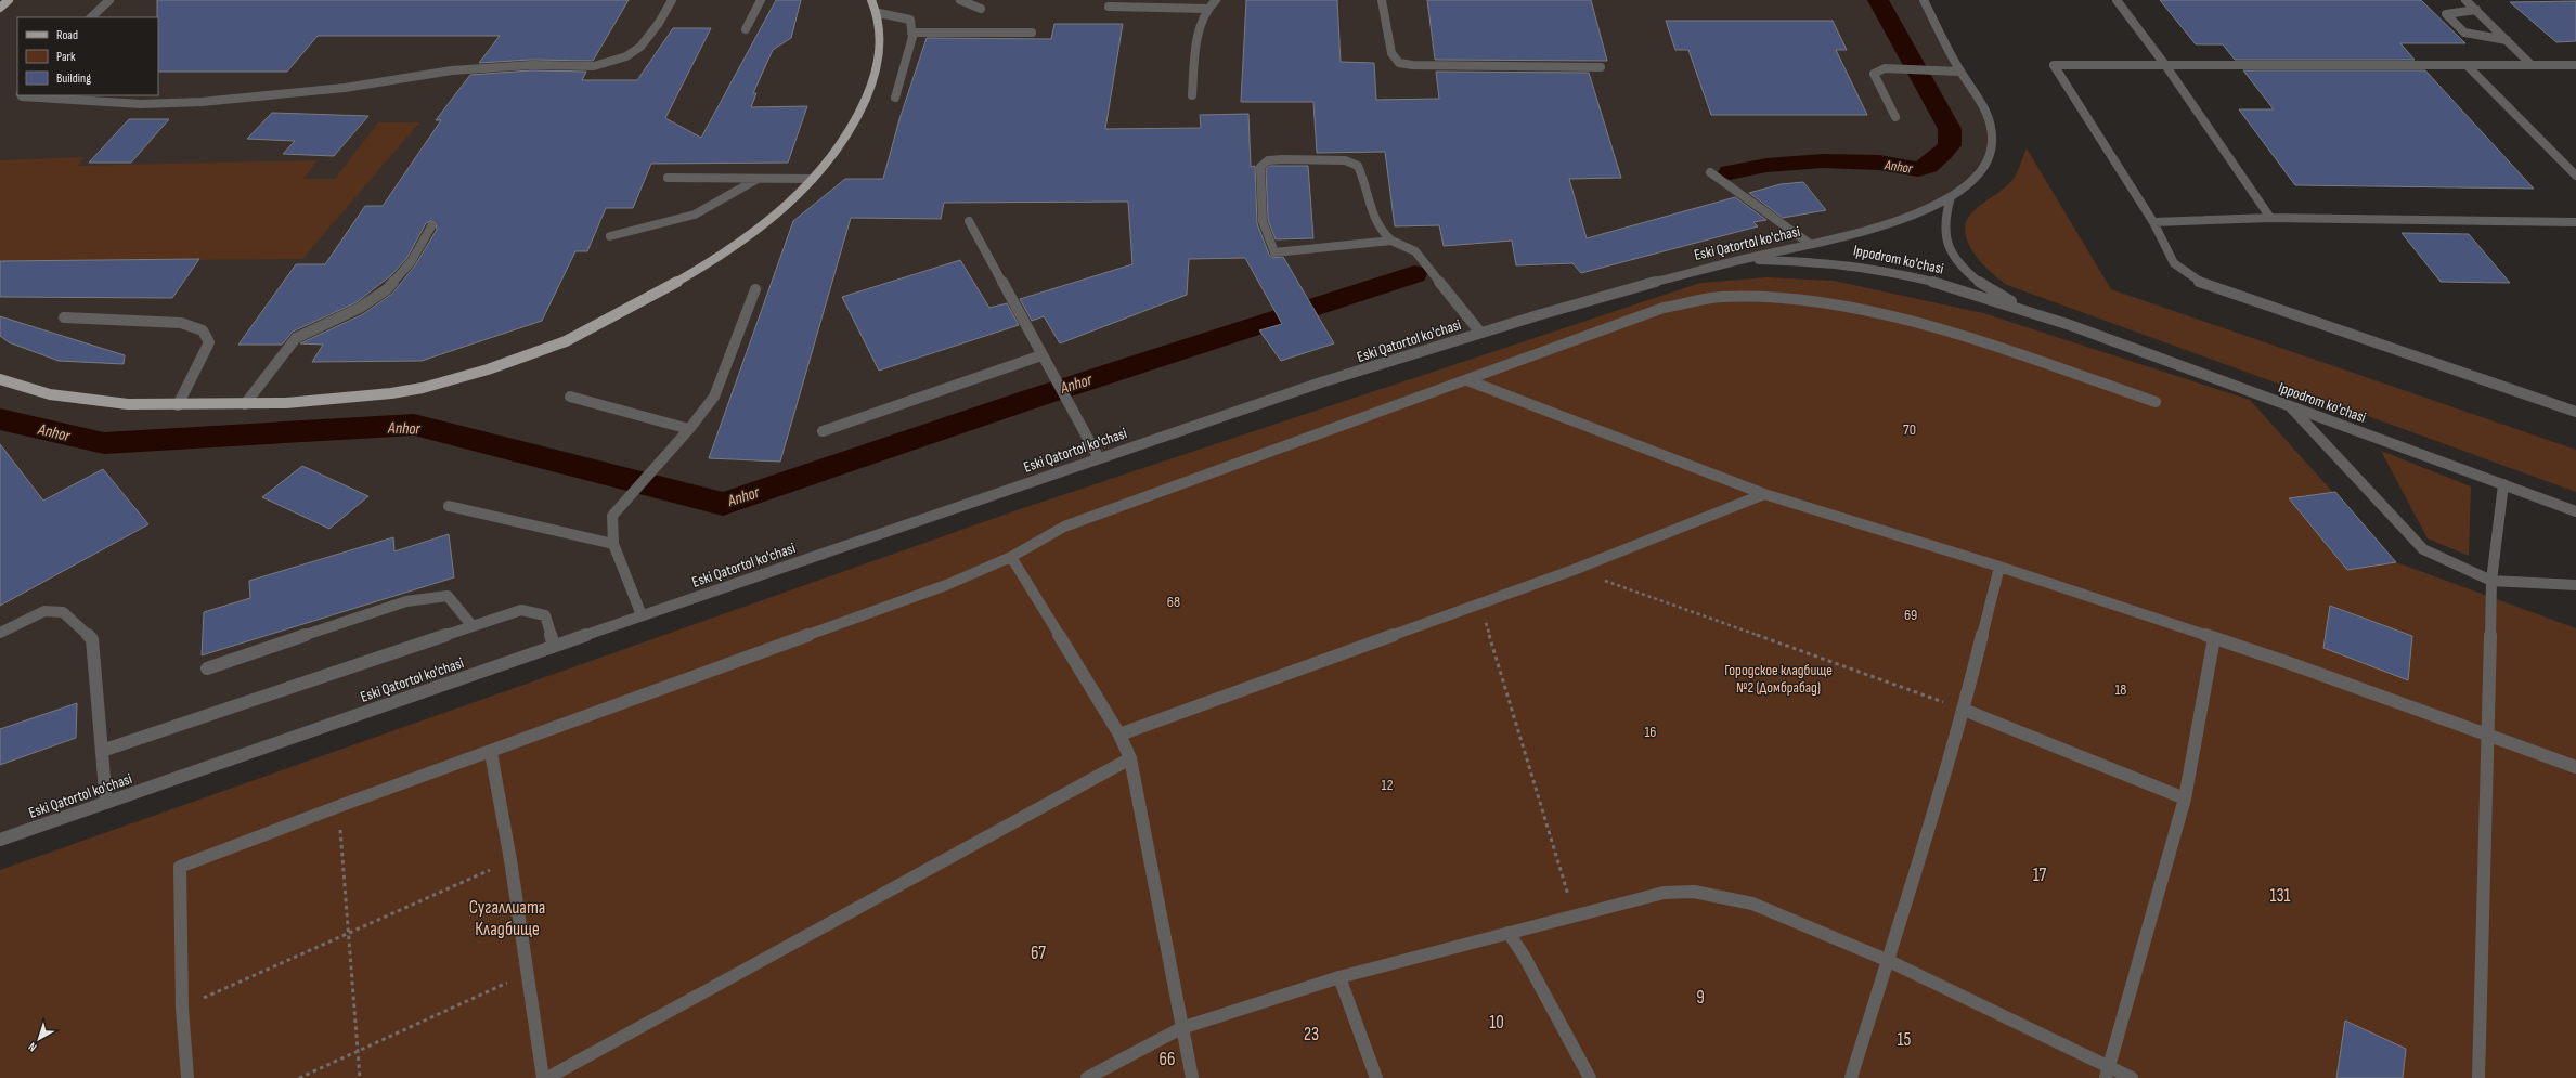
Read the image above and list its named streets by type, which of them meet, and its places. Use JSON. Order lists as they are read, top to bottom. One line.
{"streets":{"street":["Eski Qatortol ko'chasi","Ippodrom ko'chasi"]},"crossings":[["Eski Qatortol ko'chasi","Ippodrom ko'chasi"]],"water":["Anhor"],"parks":["70","68","69","Городское кладбище №2 (Домбрабад)","18","16","12","17","131","Сугаллиата Кладбище","67","9","10","23","15","66"],"legend":["Road","Park","Building"],"north":"bottom left"}
